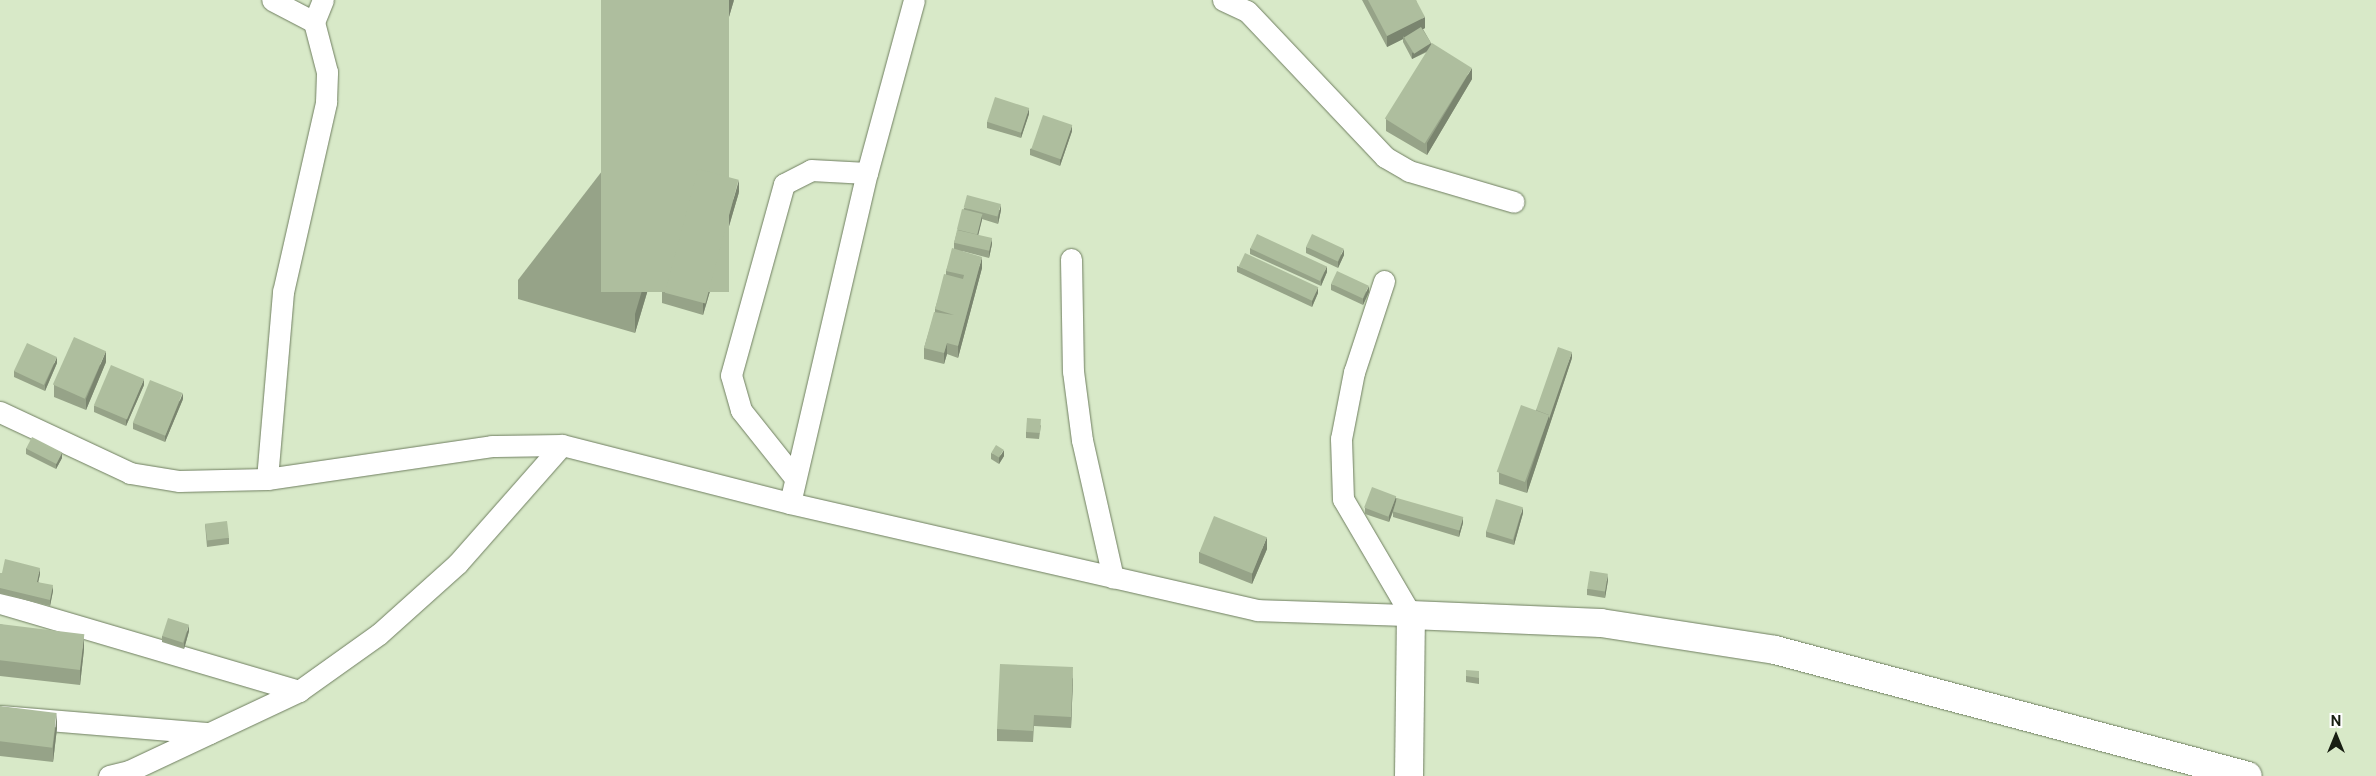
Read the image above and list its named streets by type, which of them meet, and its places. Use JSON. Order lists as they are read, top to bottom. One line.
{"north":"top"}
